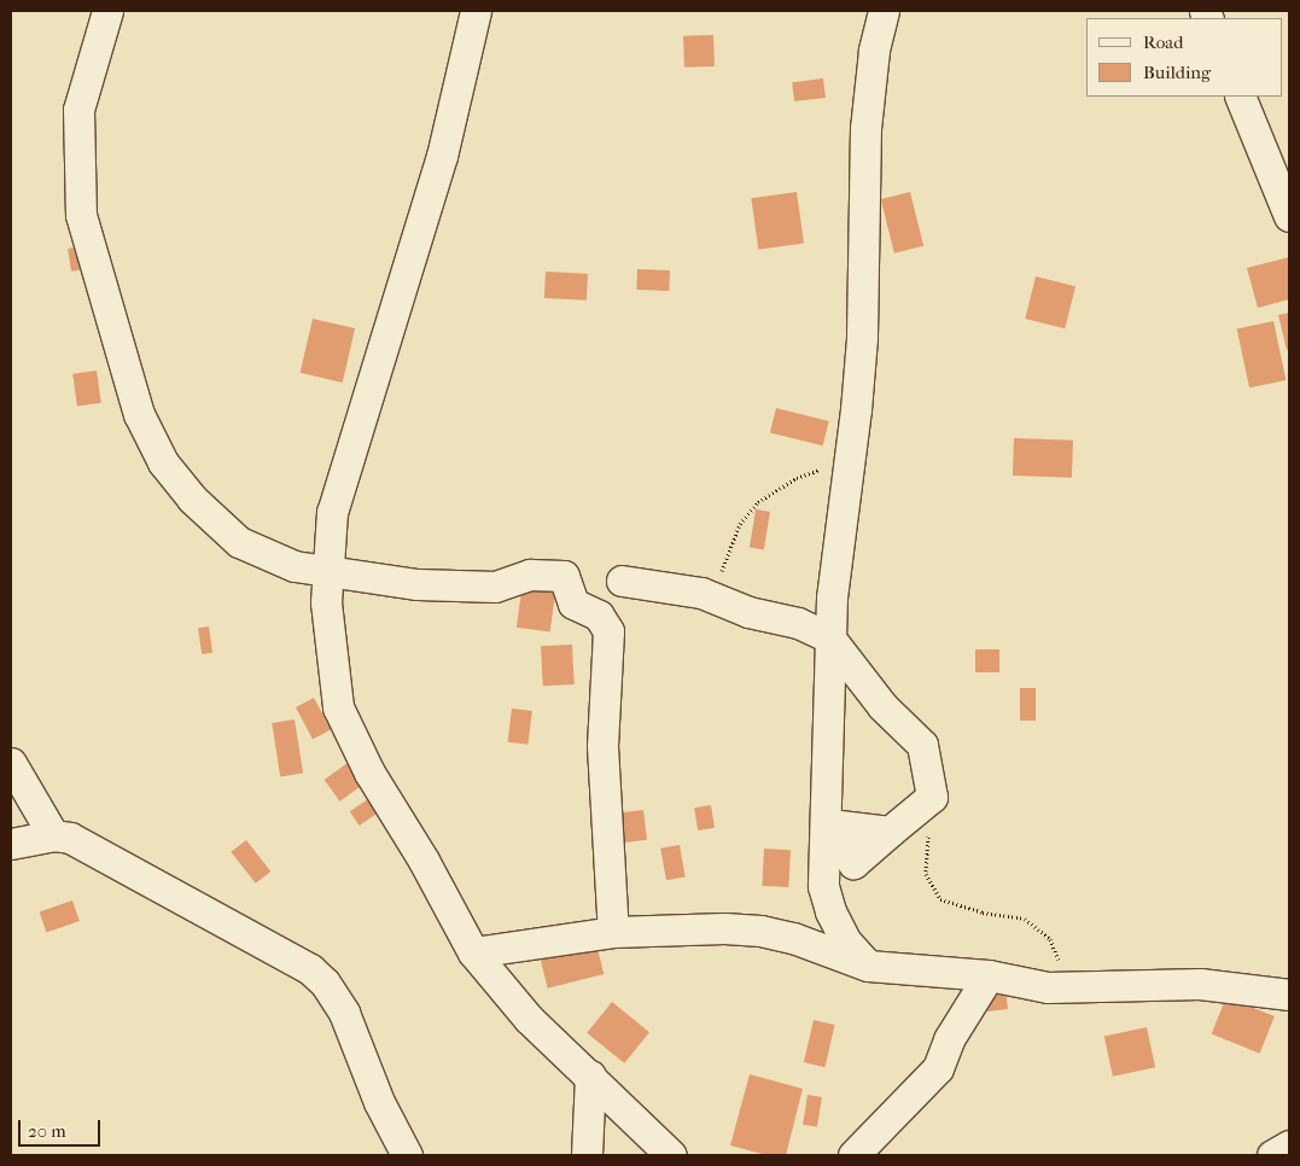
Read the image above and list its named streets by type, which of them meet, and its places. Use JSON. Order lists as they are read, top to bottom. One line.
{"legend":["Road","Building"],"scale_bar":"20 m"}
